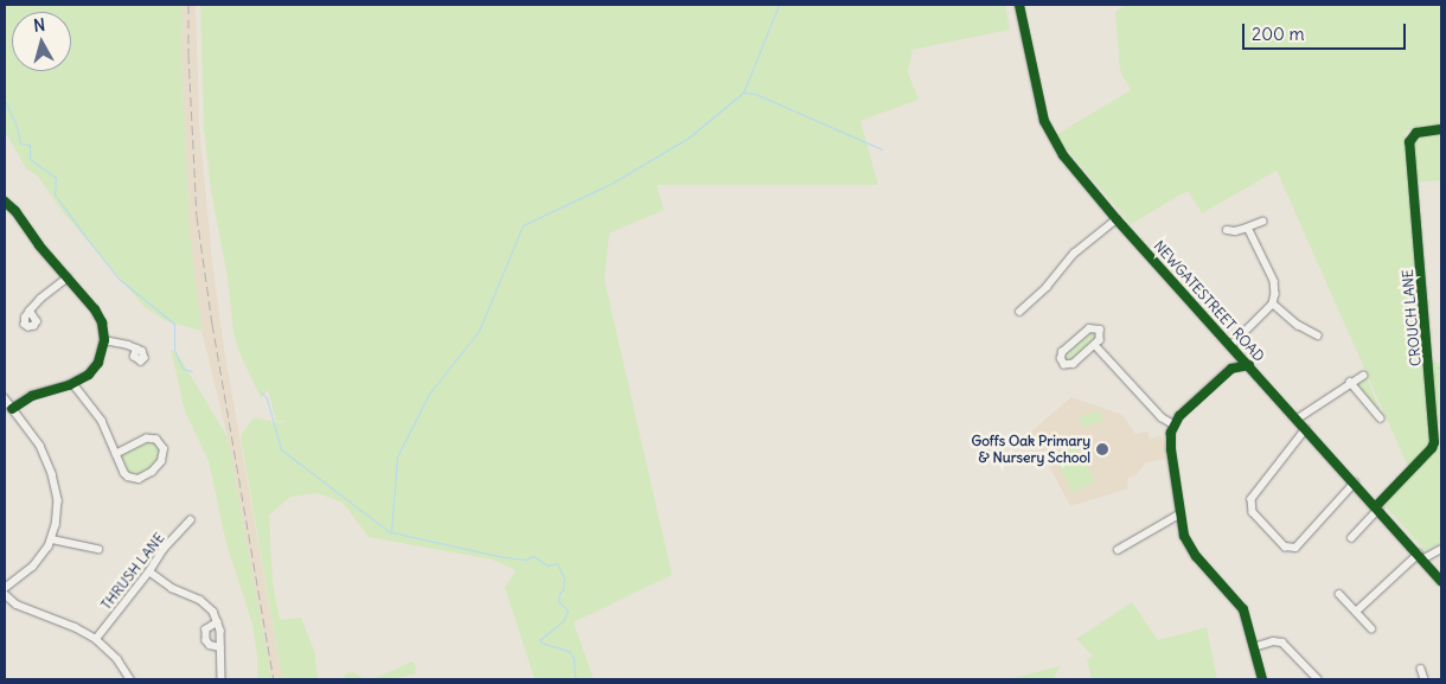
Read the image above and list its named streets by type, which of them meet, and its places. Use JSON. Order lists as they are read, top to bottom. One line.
{"streets":{"street":["NEWGATESTREET ROAD","CROUCH LANE","THRUSH LANE"]},"crossings":[["NEWGATESTREET ROAD","CROUCH LANE"]],"places":["Goffs Oak Primary & Nursery School"],"scale_bar":"200 m","north":"top"}
